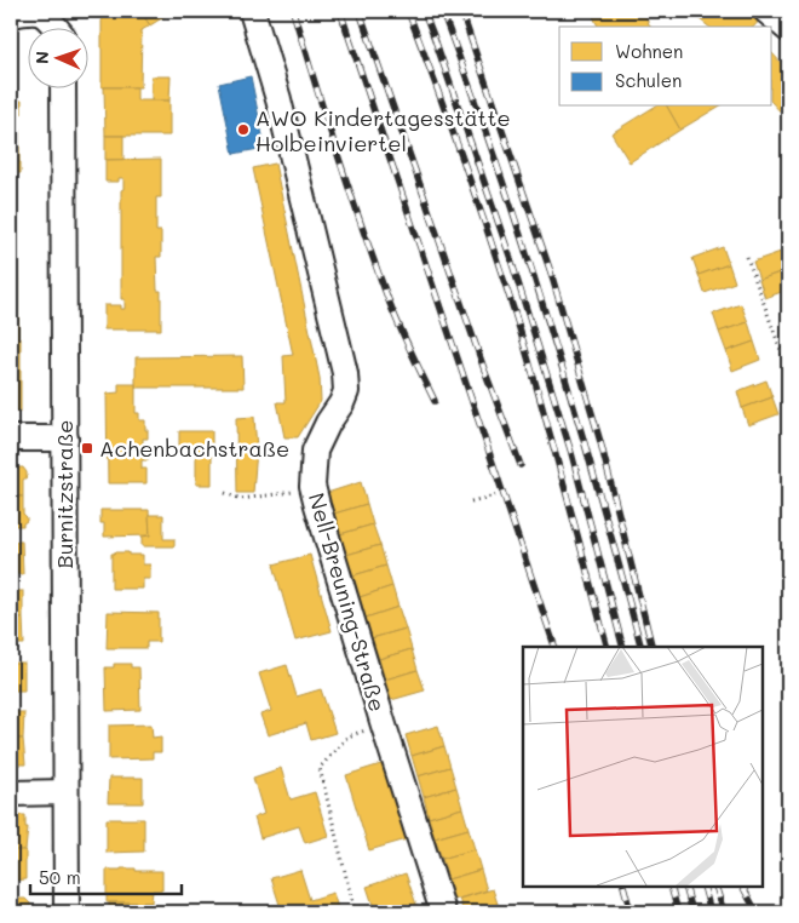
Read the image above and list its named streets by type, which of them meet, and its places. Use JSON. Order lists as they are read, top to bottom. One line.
{"streets":{"street":["Burnitzstraße","Nell-Breuning-Straße"]},"places":{"other":["AWO Kindertagesstätte Holbeinviertel"],"transit":["Achenbachstraße"]},"legend":["Wohnen","Schulen"],"scale_bar":"50 m","north":"left"}
